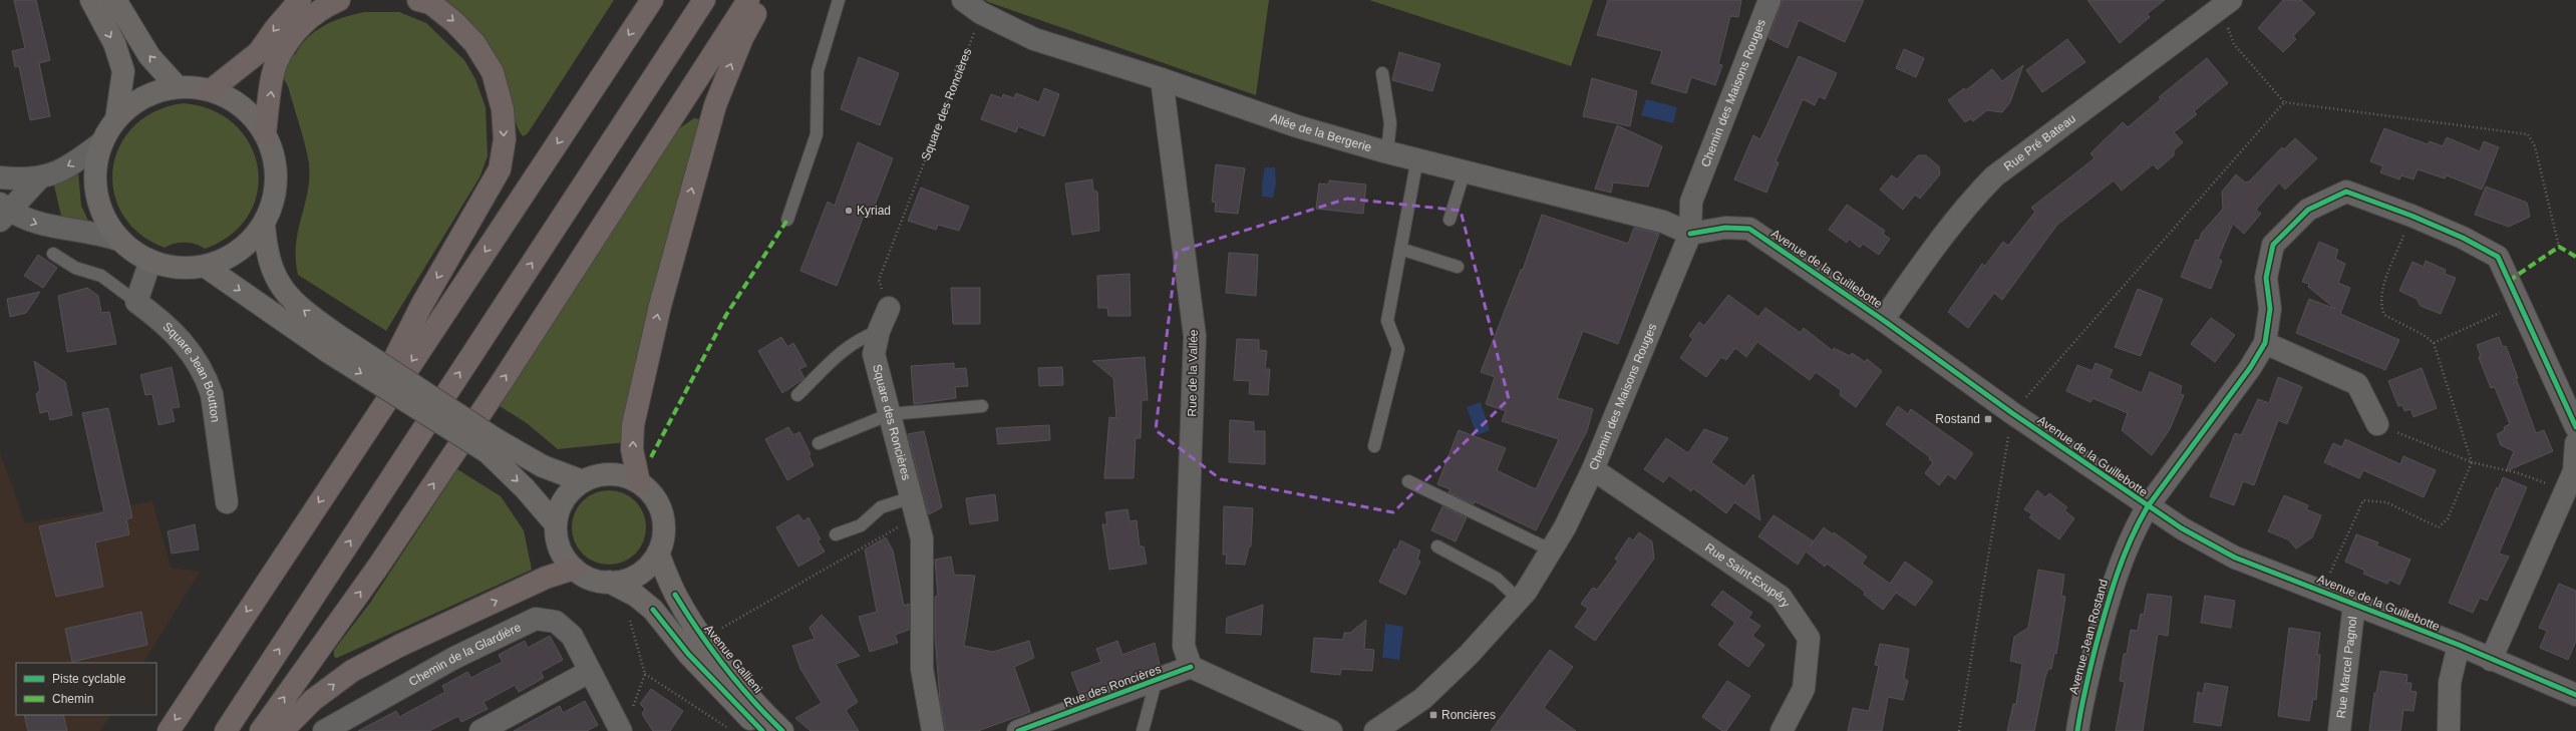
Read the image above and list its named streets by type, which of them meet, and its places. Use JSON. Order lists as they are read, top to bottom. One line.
{"streets":{"main road":["Avenue Gallieni"],"street":["Chemin des Maisons Rouges","Square des Roncières","Allée de la Bergerie","Rue Pré Bateau","Avenue de la Guillebotte","Rue de la Vallée","Square Jean Boutton","Rue Saint-Exupéry","Avenue Jean Rostand","Chemin de la Glardière","Rue Marcel Pagnol","Rue des Roncières"]},"crossings":[["Chemin des Maisons Rouges","Allée de la Bergerie"],["Chemin des Maisons Rouges","Avenue de la Guillebotte"],["Chemin des Maisons Rouges","Rue Saint-Exupéry"],["Square des Roncières","Allée de la Bergerie"],["Allée de la Bergerie","Avenue de la Guillebotte"],["Allée de la Bergerie","Rue de la Vallée"],["Rue Pré Bateau","Avenue de la Guillebotte"],["Avenue de la Guillebotte","Avenue Jean Rostand"],["Avenue de la Guillebotte","Rue Marcel Pagnol"],["Rue de la Vallée","Rue des Roncières"]],"places":{"other":["Kyriad"],"transit":["Rostand","Roncières"]},"legend":["Piste cyclable","Chemin"]}
